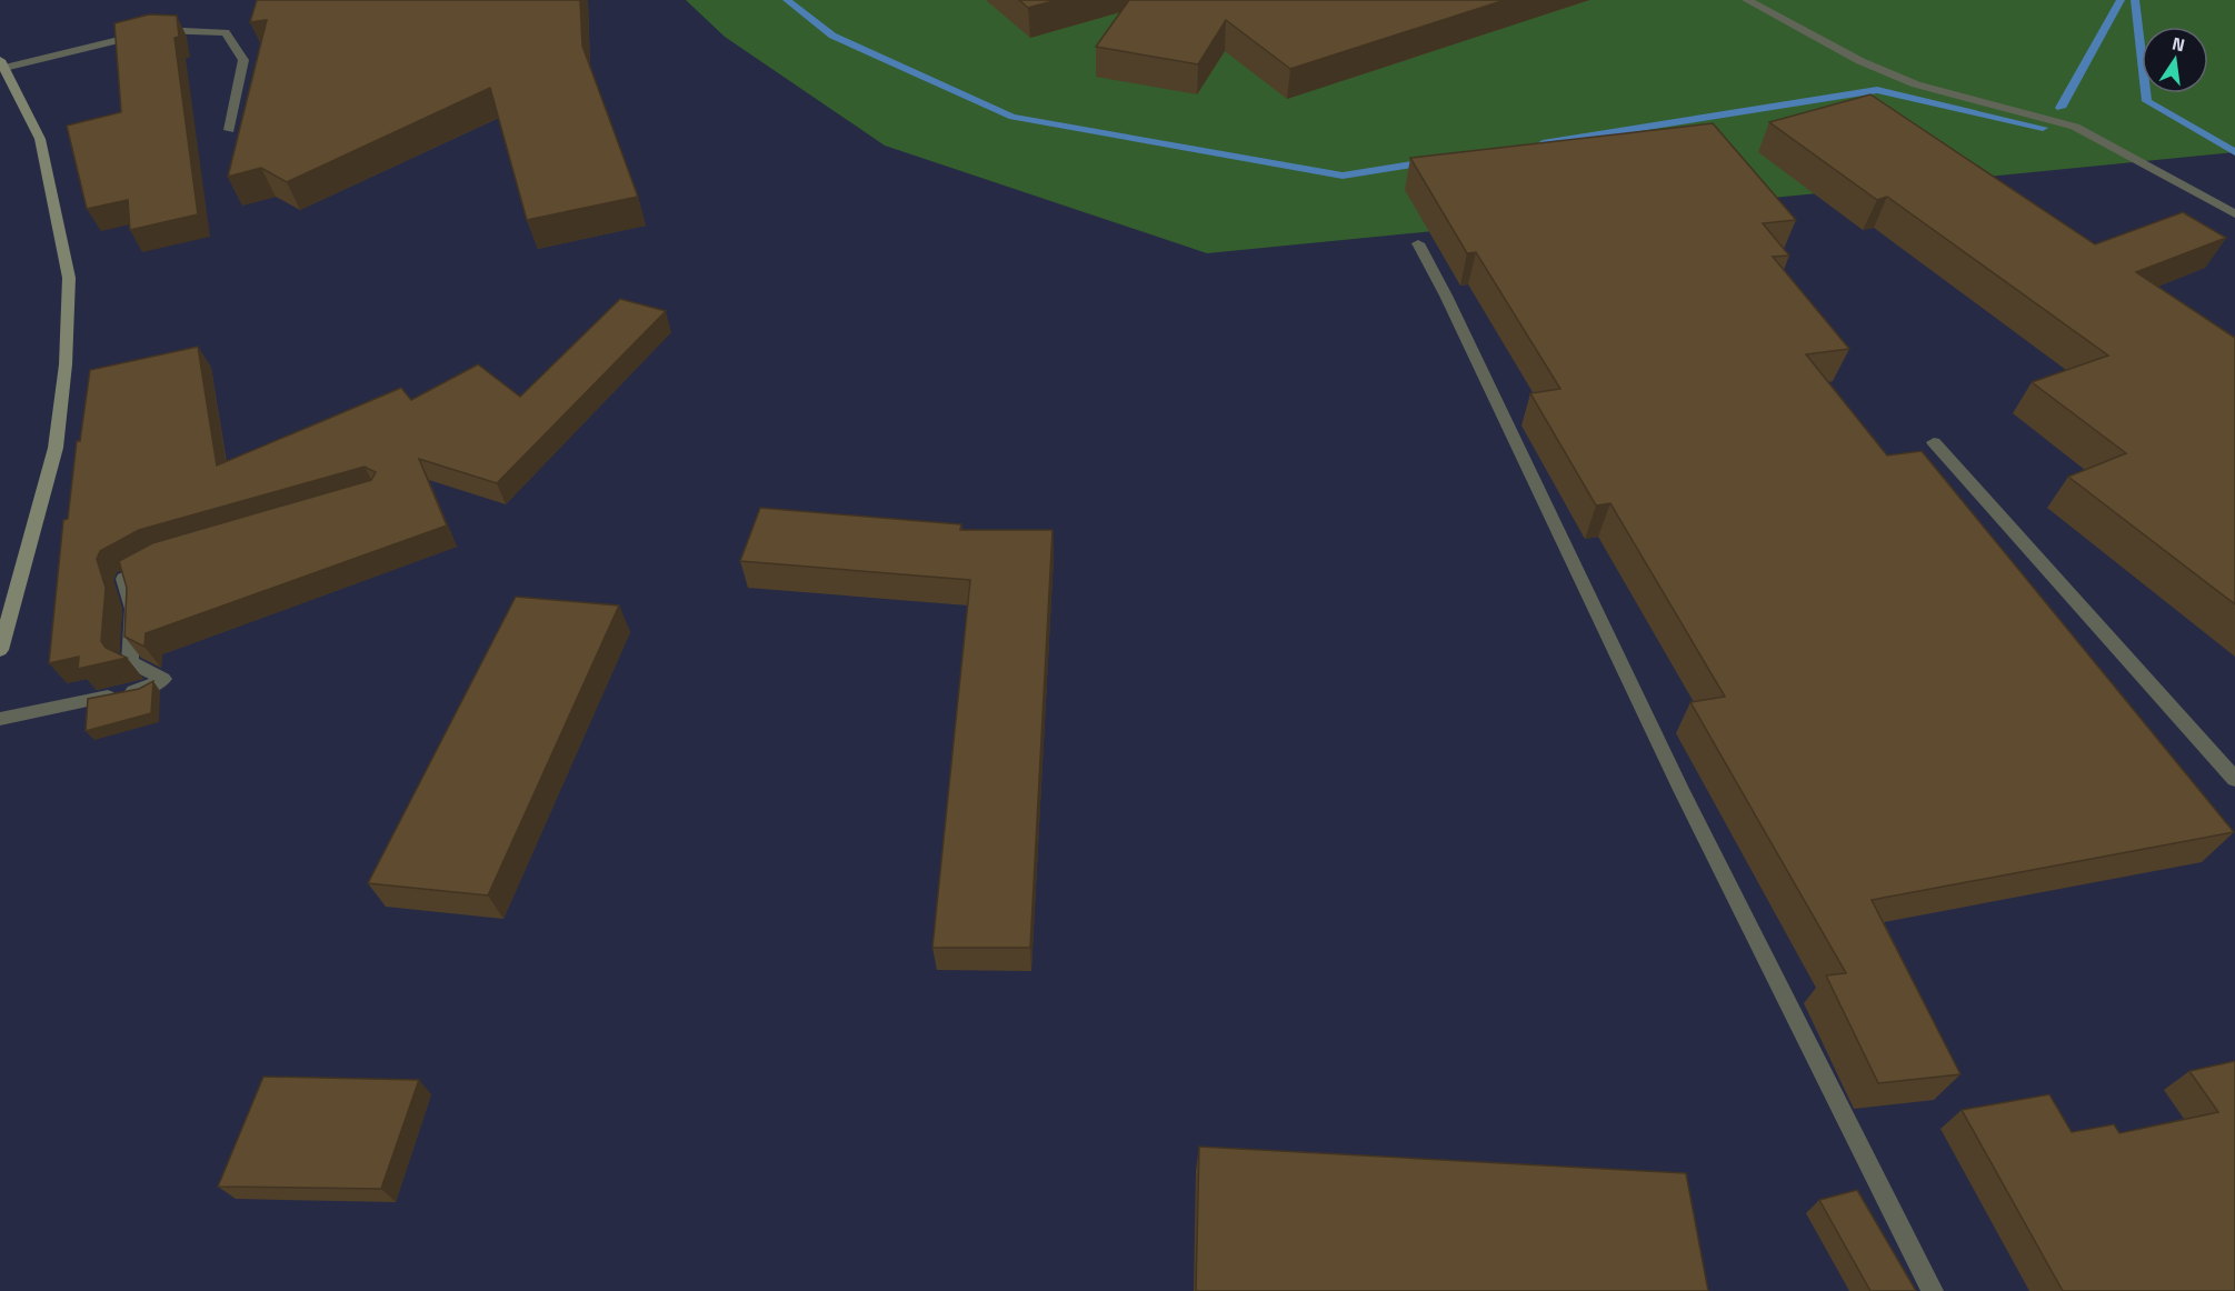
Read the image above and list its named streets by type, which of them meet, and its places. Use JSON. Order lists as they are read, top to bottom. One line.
{"north":"top"}
